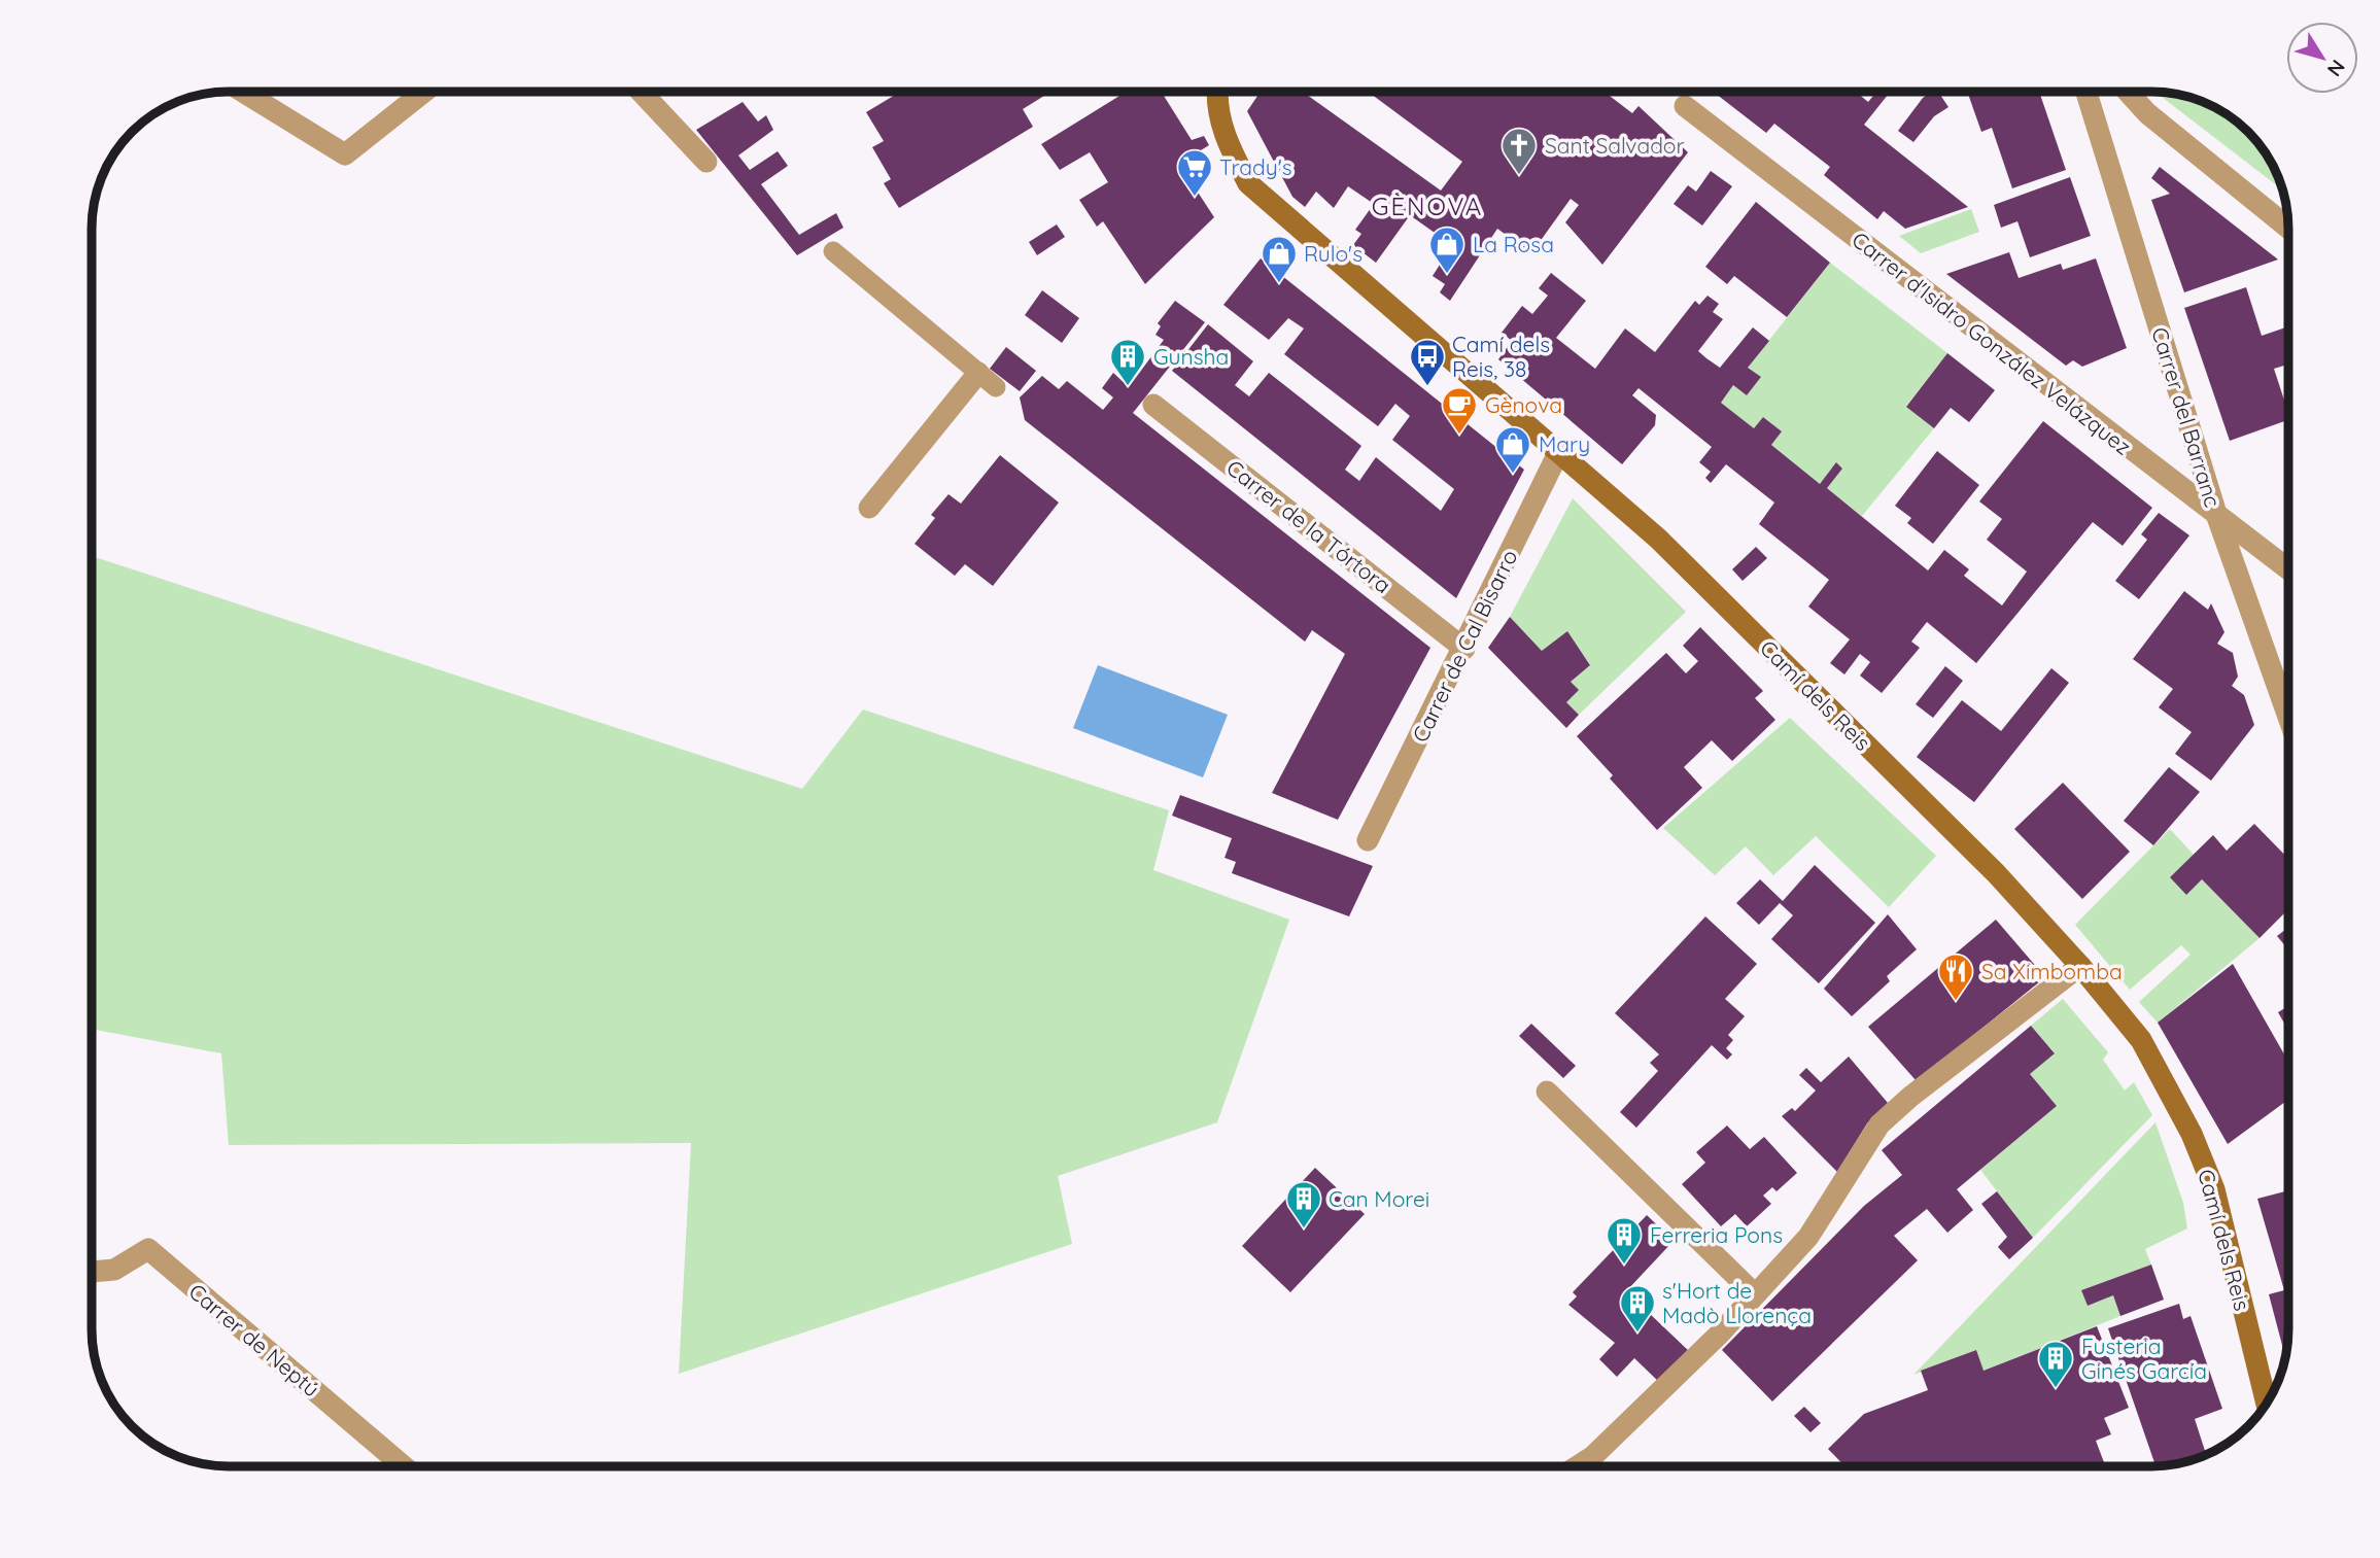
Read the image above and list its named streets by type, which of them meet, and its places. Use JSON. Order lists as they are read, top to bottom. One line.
{"streets":{"street":["Carrer d'Isidro González Velázquez","Carrer del Barranc","Carrer de la Tórtora","Carrer de Cal Bisarro","Camí dels Reis","Carrer de Neptú"]},"crossings":[["Carrer d'Isidro González Velázquez","Carrer del Barranc"],["Carrer de la Tórtora","Carrer de Cal Bisarro"],["Carrer de Cal Bisarro","Camí dels Reis"]],"districts":["GÈNOVA"],"places":{"church":["Sant Salvador"],"supermarket":["Trady's"],"shop":["La Rosa","Rulo's","Mary"],"building":["Gunsha","Can Morei","Ferreria Pons","s'Hort de Madò Llorença","Fusteria Ginés García"],"bus stop":["Camí dels Reis, 38"],"cafe":["Gènova"],"restaurant":["Sa Ximbomba"]},"north":"bottom right"}
